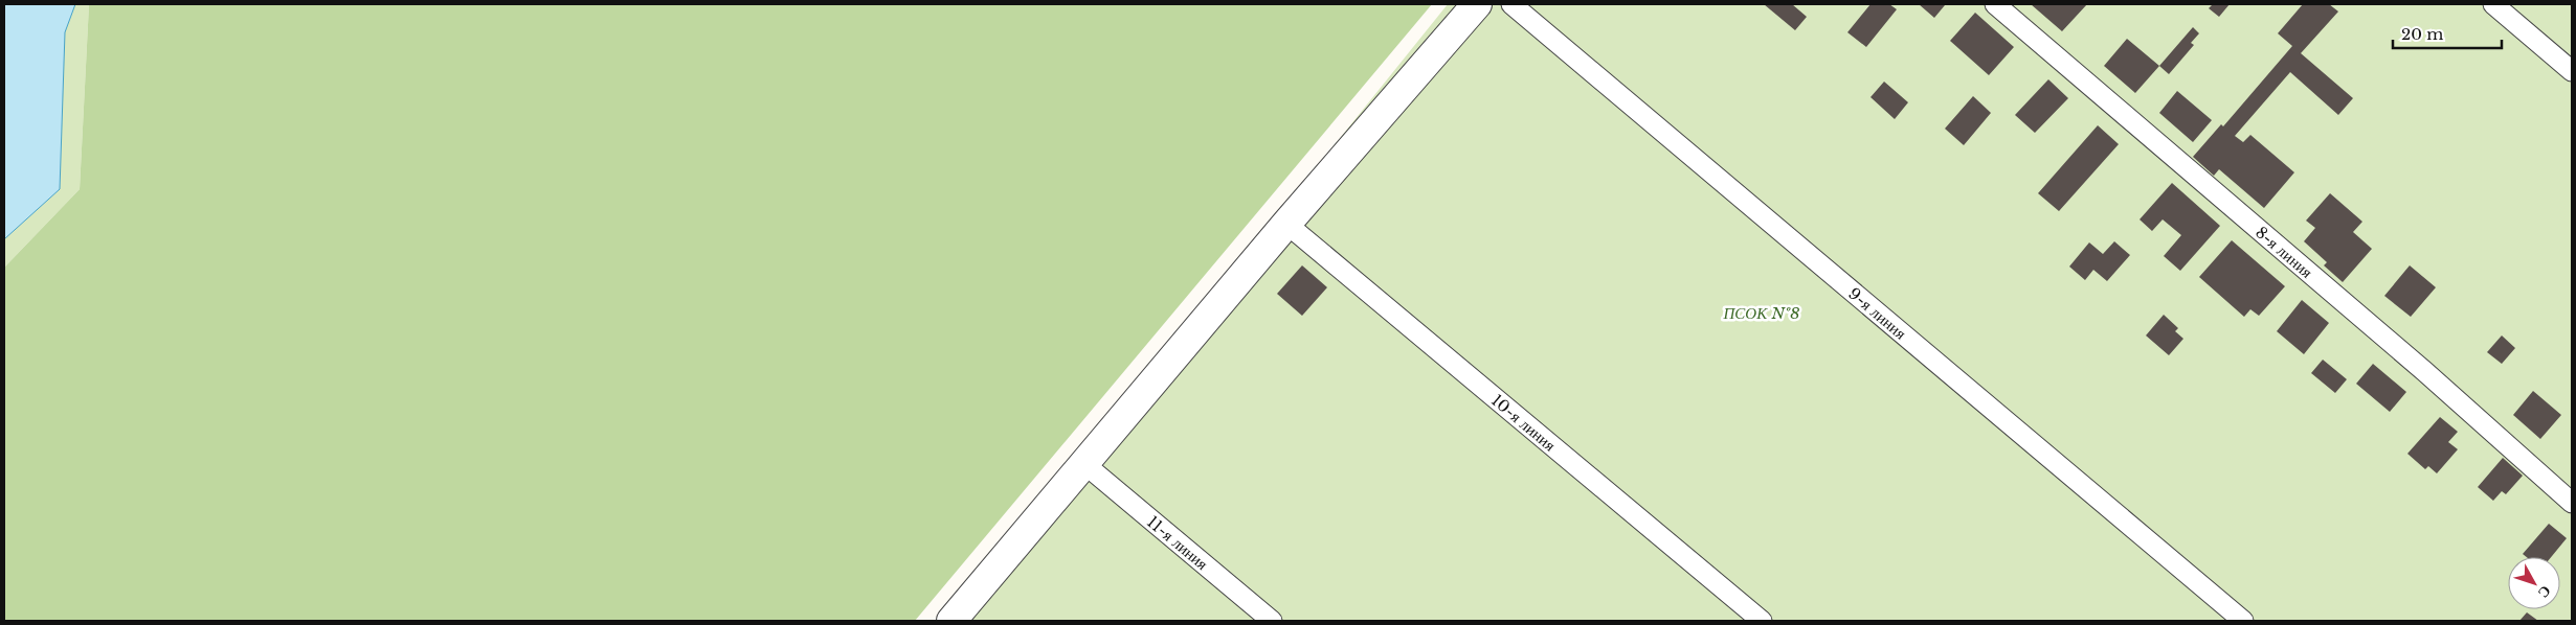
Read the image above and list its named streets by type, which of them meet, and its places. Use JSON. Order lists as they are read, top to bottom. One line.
{"streets":{"lane":["8-я линия","9-я линия","10-я линия","11-я линия"]},"parks":["ПСОК №8"],"scale_bar":"20 m","north":"bottom right"}
